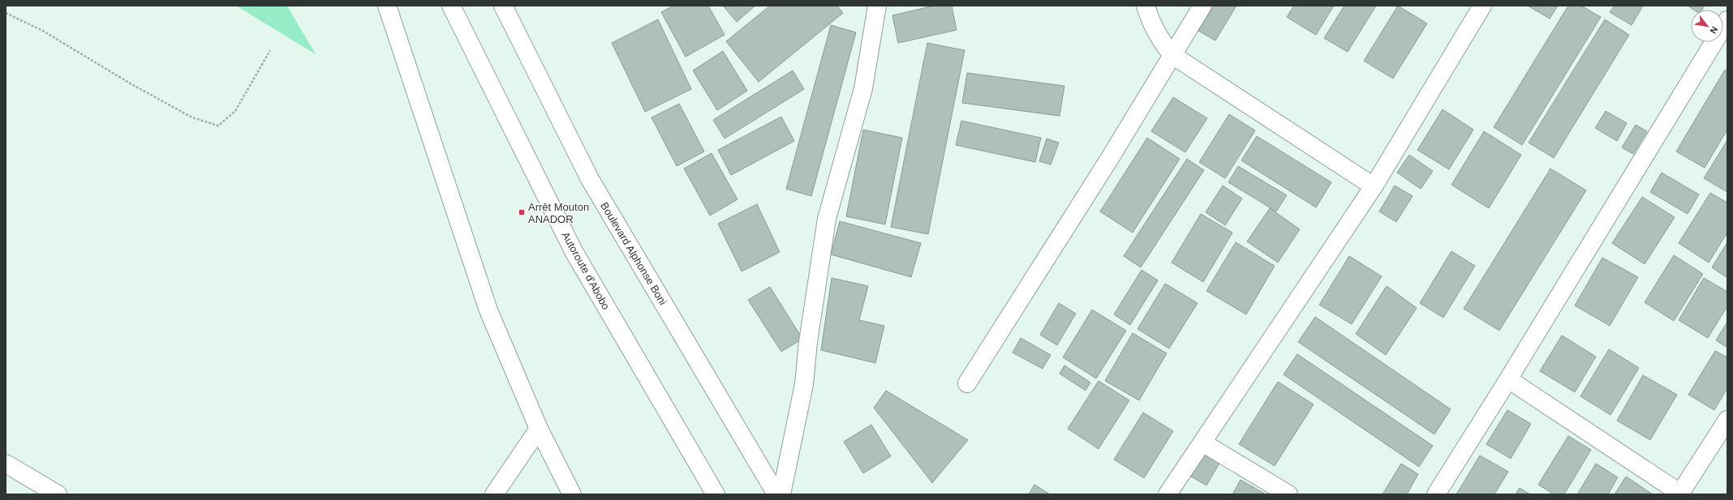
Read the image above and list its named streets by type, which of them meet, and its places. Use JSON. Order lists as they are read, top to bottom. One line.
{"streets":{"street":["Boulevard Alphonse Boni","Autoroute d'Abobo"]},"places":{"transit":["Arrêt Mouton ANADOR"]},"north":"bottom right"}
